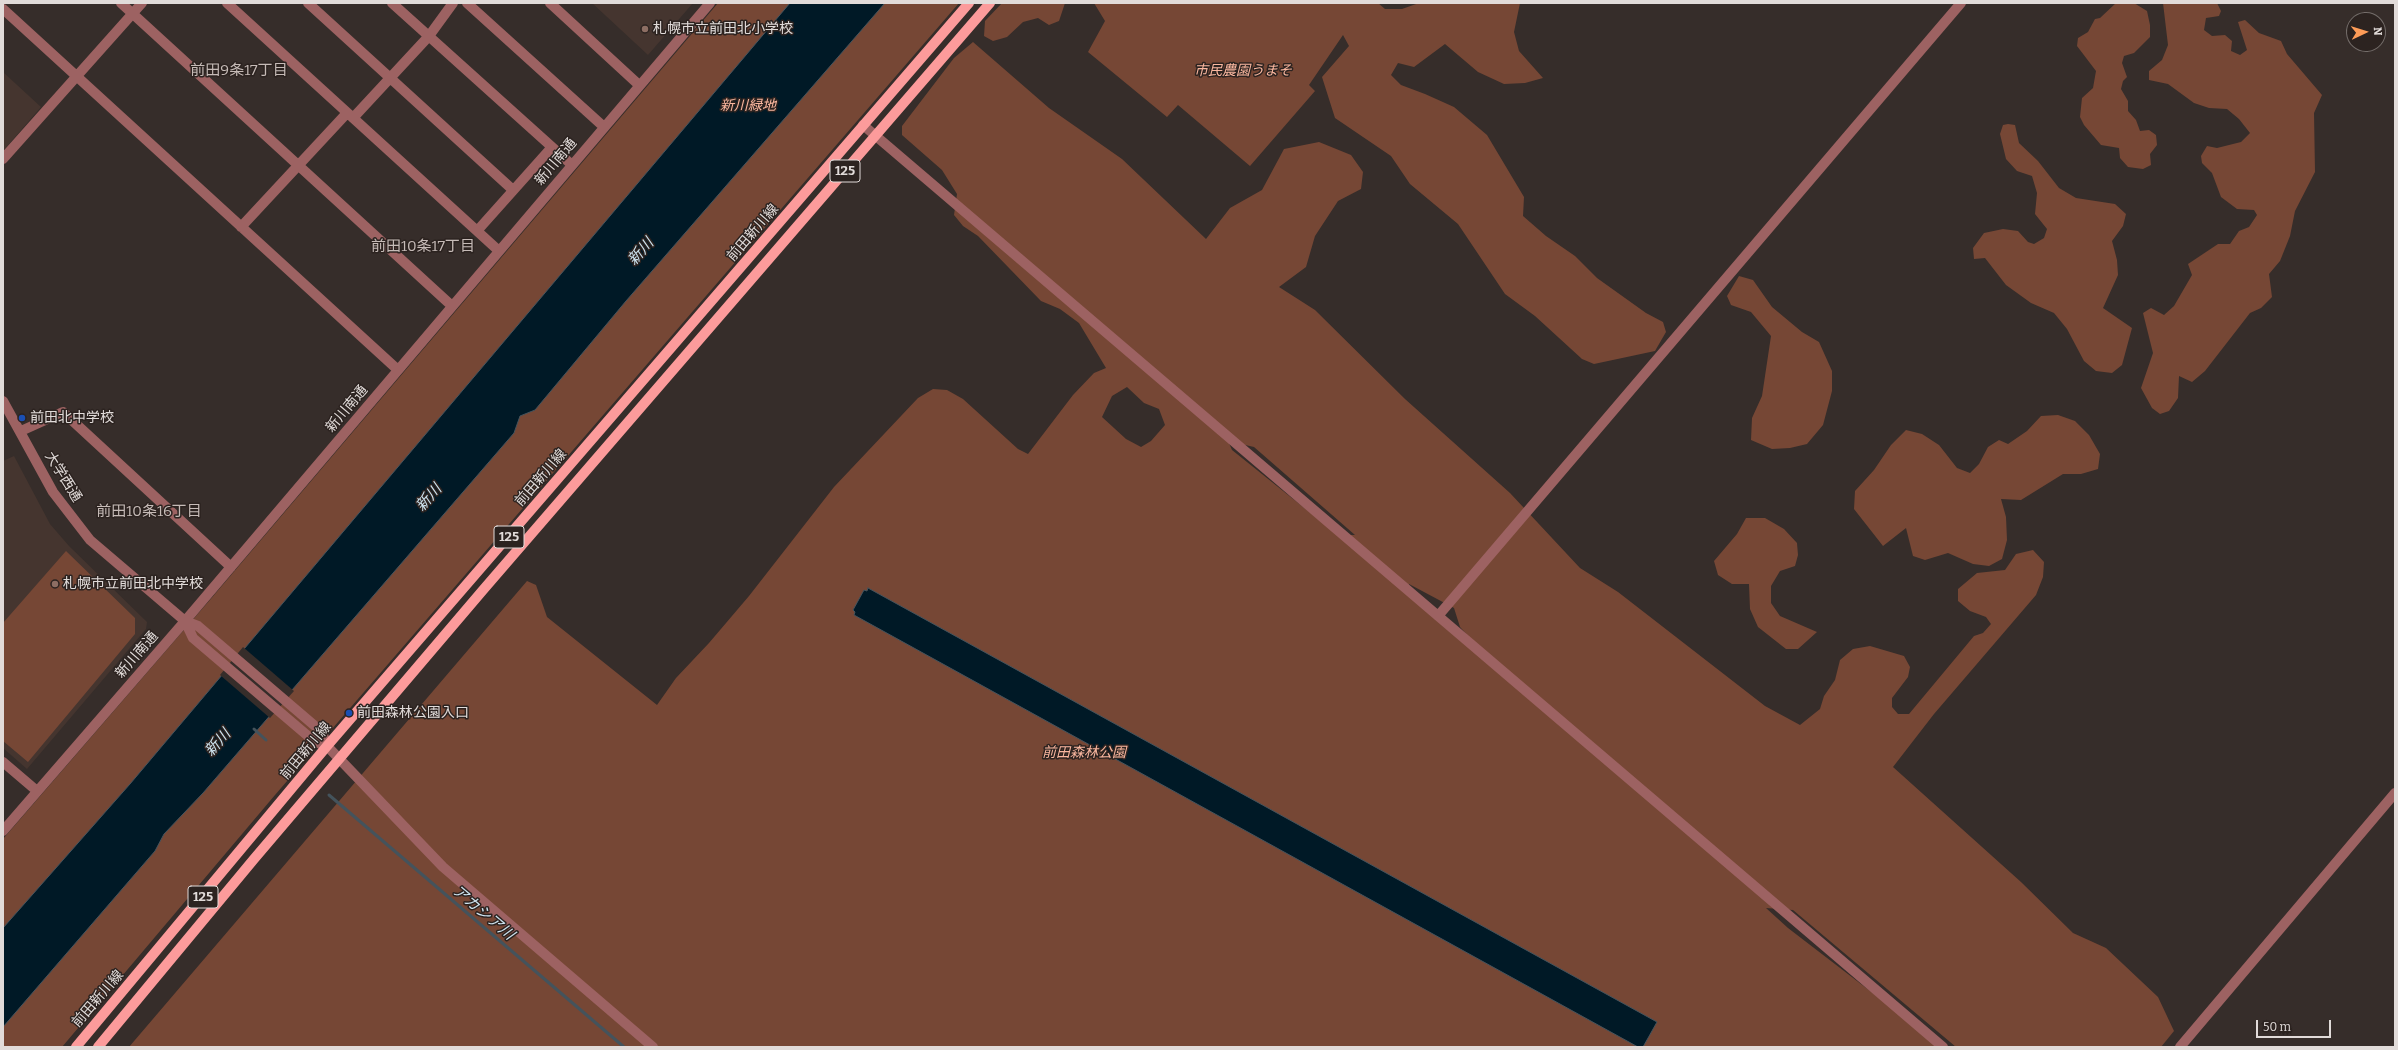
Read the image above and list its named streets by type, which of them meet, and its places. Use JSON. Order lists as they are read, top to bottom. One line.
{"streets":{"main road":["125","前田新川線"],"street":["新川南通","大学西通"]},"crossings":[["新川南通","大学西通"],["前田新川線","大学西通"]],"districts":["前田9条17丁目","前田10条17丁目","前田10条16丁目"],"water":["新川","アカシア川"],"parks":["市民農園うまそ","新川緑地","前田森林公園"],"places":["札幌市立前田北小学校","前田北中学校","札幌市立前田北中学校","前田森林公園入口"],"scale_bar":"50 m","north":"right"}
